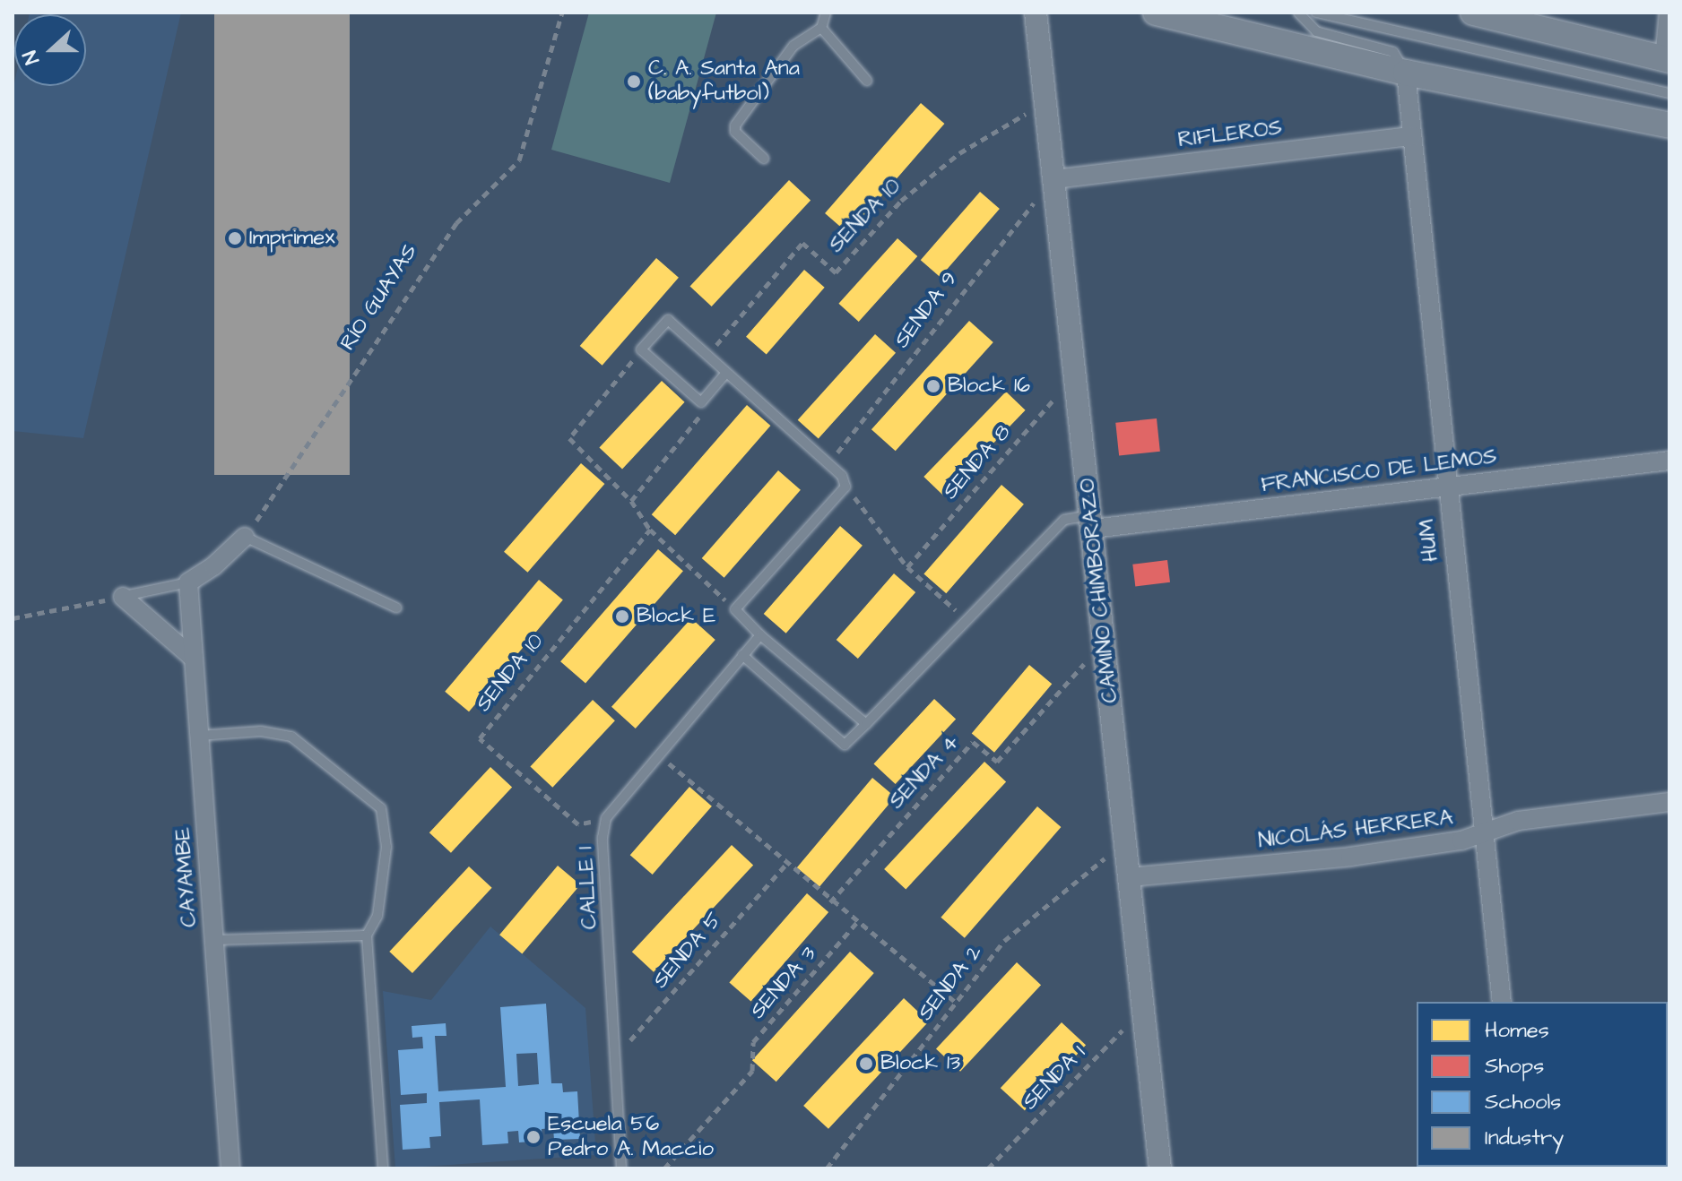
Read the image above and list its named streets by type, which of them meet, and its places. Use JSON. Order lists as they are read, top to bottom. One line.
{"streets":{"street":["RIFLEROS","FRANCISCO DE LEMOS","HUM","CAMINO CHIMBORAZO","NICOLÁS HERRERA","CAYAMBE"],"lane":["CALLE 1"],"path":["SENDA 10","RÍO GUAYAS","SENDA 9","SENDA 8","SENDA 4","SENDA 5","SENDA 3","SENDA 2","SENDA 1"]},"crossings":[["RIFLEROS","SENDA 9"],["RIFLEROS","HUM"],["RIFLEROS","CAMINO CHIMBORAZO"],["SENDA 10","CAMINO CHIMBORAZO"],["SENDA 10","CALLE 1"],["SENDA 9","CAMINO CHIMBORAZO"],["SENDA 8","CAMINO CHIMBORAZO"],["FRANCISCO DE LEMOS","HUM"],["FRANCISCO DE LEMOS","CAMINO CHIMBORAZO"],["HUM","NICOLÁS HERRERA"],["CAMINO CHIMBORAZO","SENDA 4"],["CAMINO CHIMBORAZO","NICOLÁS HERRERA"],["CAMINO CHIMBORAZO","SENDA 2"],["CAMINO CHIMBORAZO","SENDA 1"],["CALLE 1","SENDA 5"]],"places":["C. A. Santa Ana (babyfutbol)","Imprimex","Block 16","Block E","Block 13","Escuela 56 Pedro A. Maccio"],"legend":["Homes","Shops","Schools","Industry"],"north":"left"}
